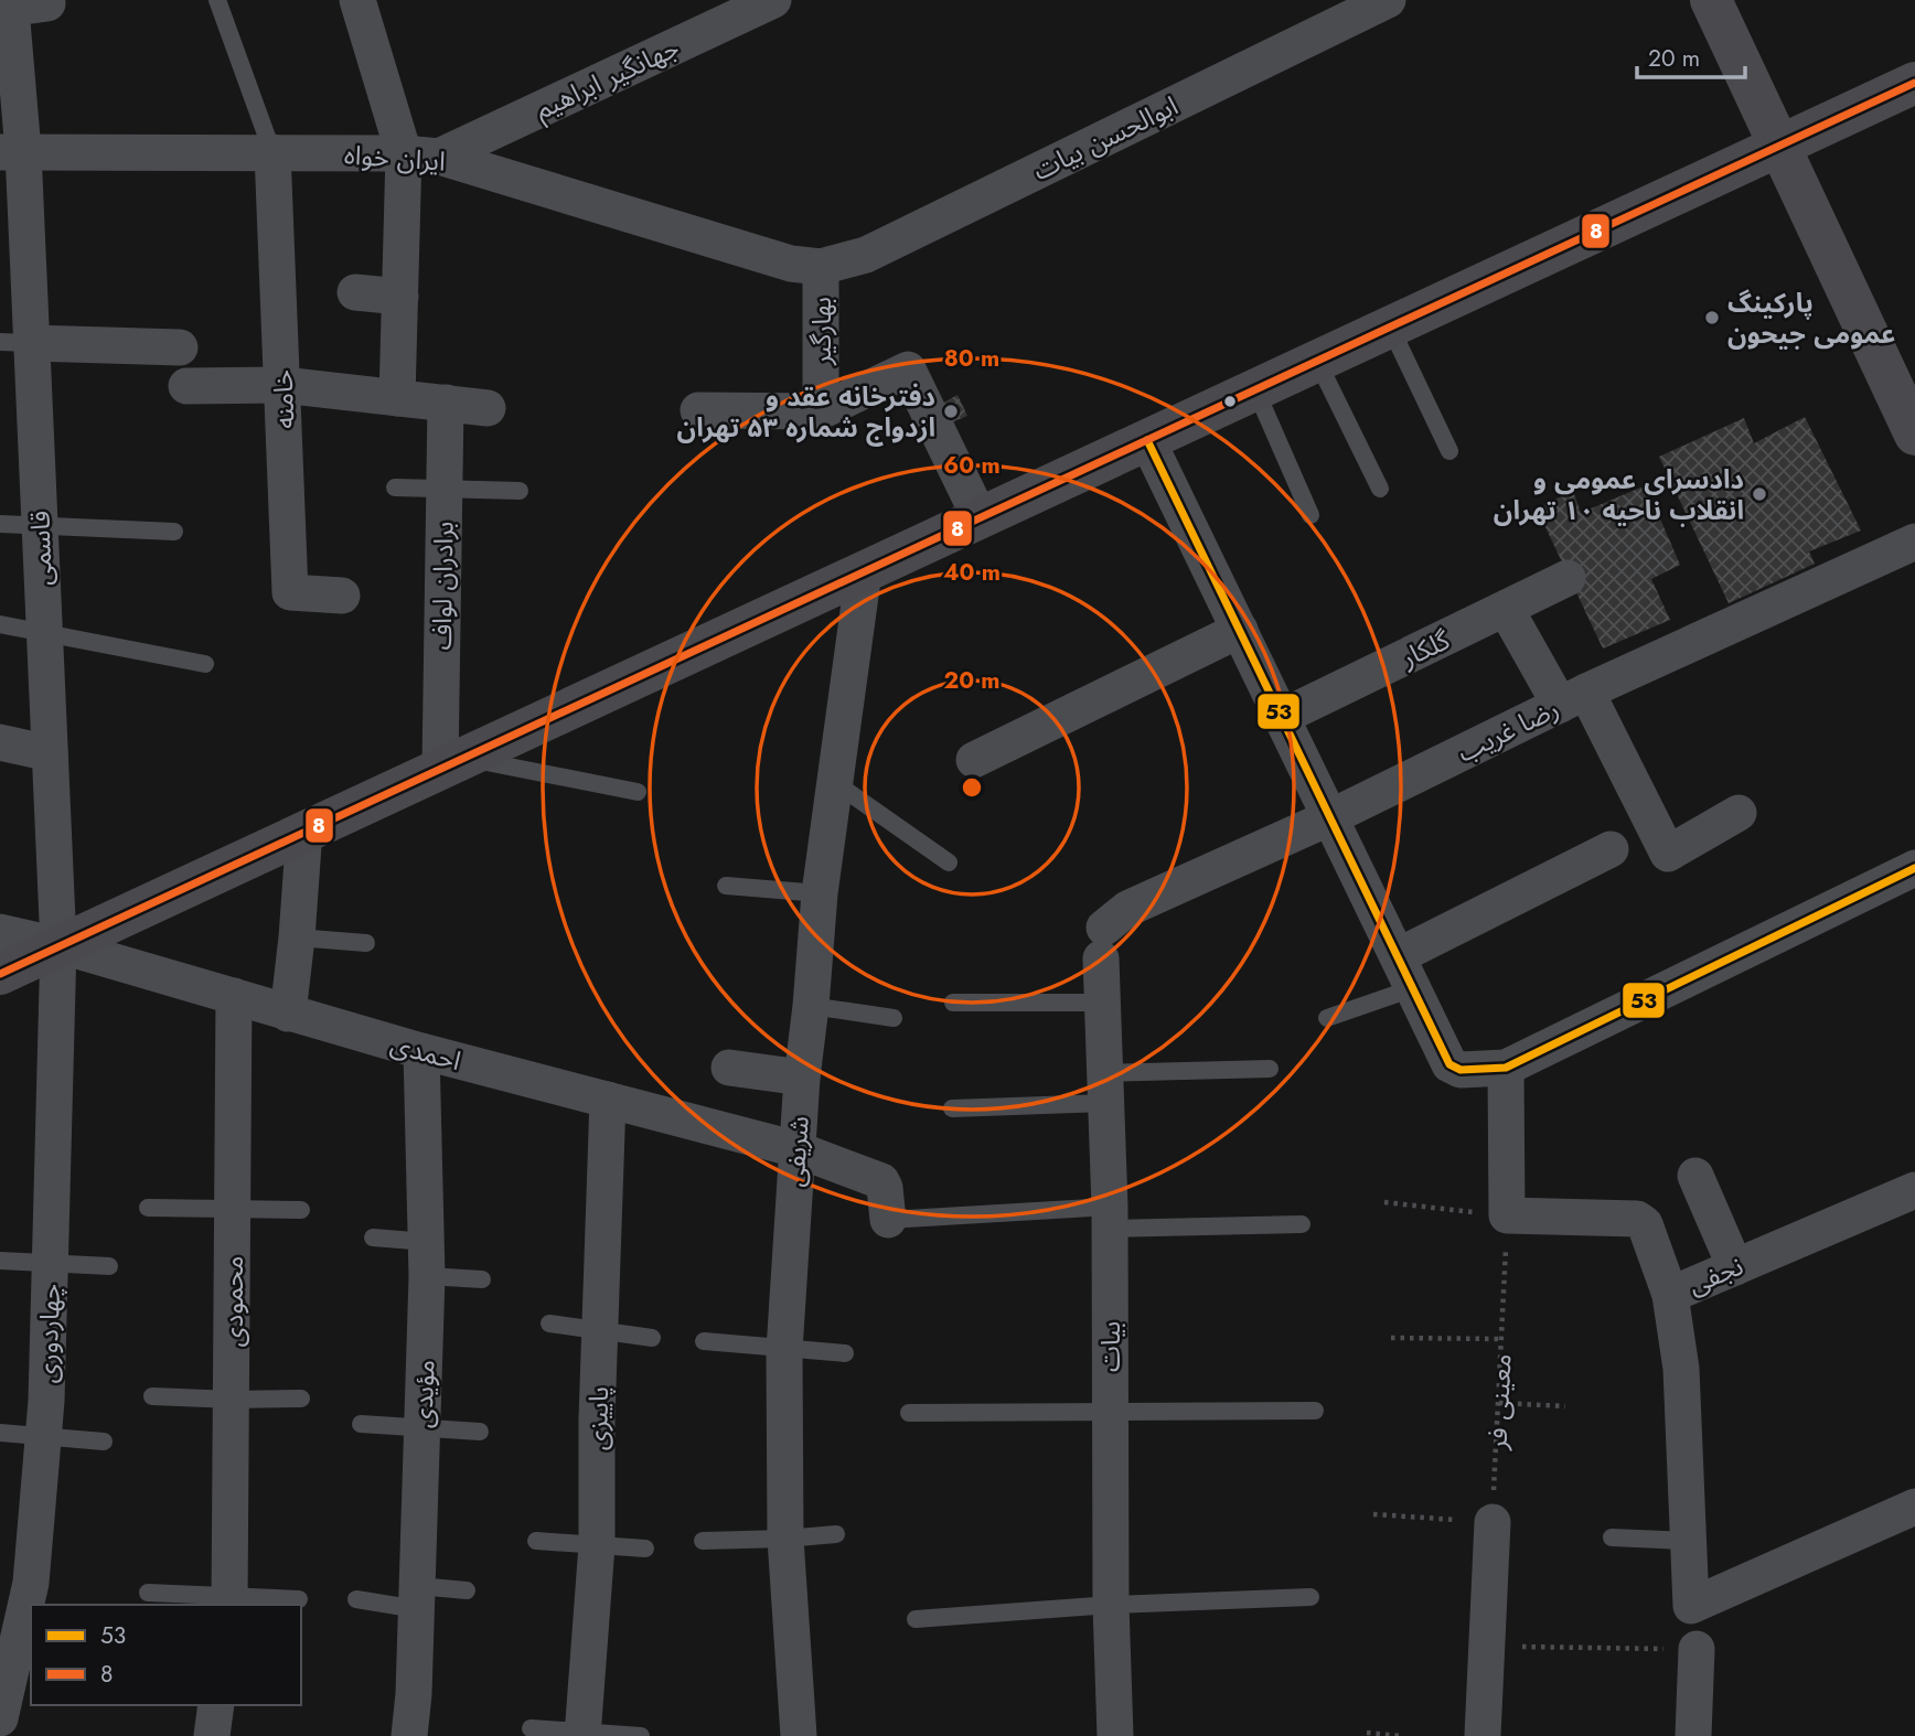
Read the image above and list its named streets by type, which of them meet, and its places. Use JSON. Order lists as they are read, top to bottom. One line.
{"streets":{"street":["جهانگیر ابراهیم","ابوالحسن بیات","ایران خواه","بهارگیر","خامنه","قاسمی","برادران لواف","گلکار","رضا غریب","احمدی","شریفی","نجفی","محمودی","چهاردوری","بیات","مؤیدی","پاییزی"],"path":["معینی فر"]},"crossings":[["جهانگیر ابراهیم","ایران خواه"],["ابوالحسن بیات","ایران خواه"],["ابوالحسن بیات","بهارگیر"],["ایران خواه","بهارگیر"],["ایران خواه","خامنه"],["ایران خواه","قاسمی"],["قاسمی","احمدی"],["قاسمی","چهاردوری"],["رضا غریب","بیات"],["احمدی","شریفی"],["احمدی","محمودی"],["احمدی","چهاردوری"],["احمدی","مؤیدی"],["احمدی","پاییزی"],["نجفی","معینی فر"]],"places":["پارکینگ عمومی جیحون","دفترخانه عقد و ازدواج شماره ۵۳ تهران","دادسرای عمومی و انقلاب ناحیه ۱۰ تهران"],"lines":["transit line 8","transit line 53"],"legend":["53","8"],"scale_bar":"20 m","rings":["80 m","60 m","40 m","20 m"]}
